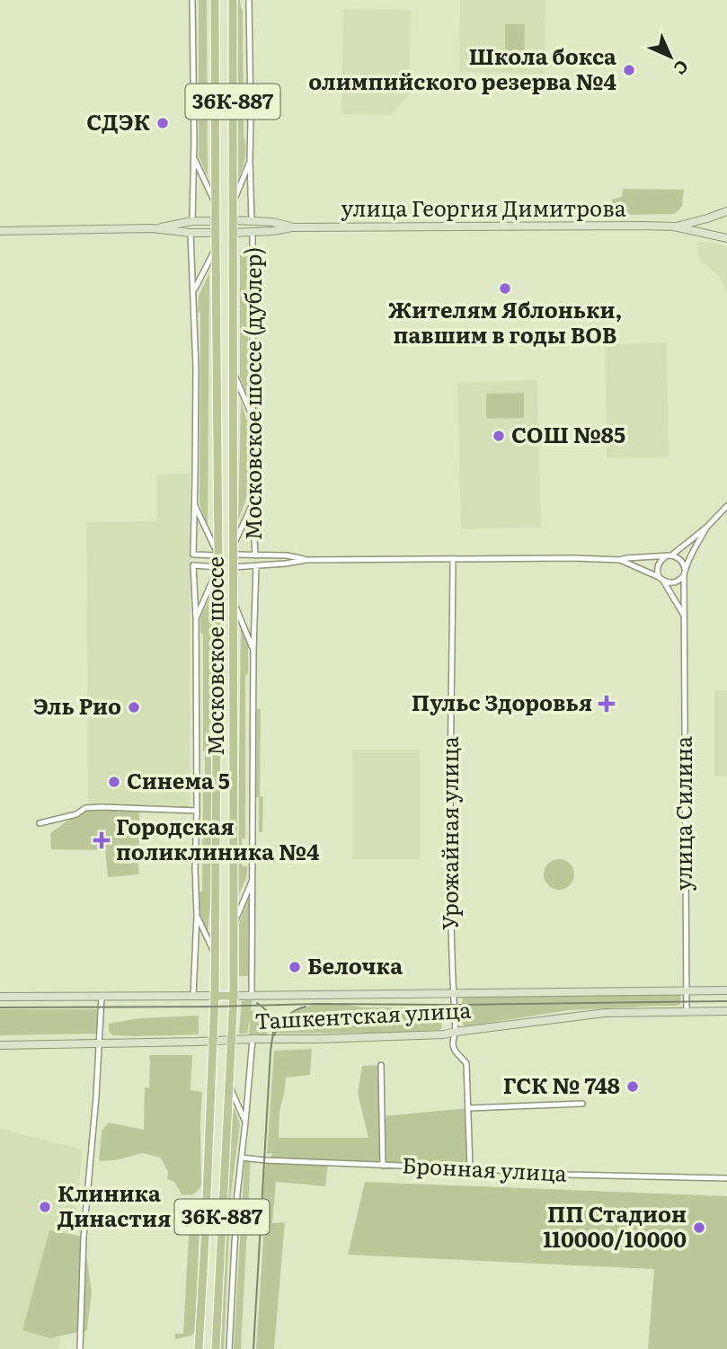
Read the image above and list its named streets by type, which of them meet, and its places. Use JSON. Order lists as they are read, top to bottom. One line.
{"streets":{"main road":["36К-887","улица Георгия Димитрова","Московское шоссе","Ташкентская улица"],"street":["Московское шоссе (дублер)","улица Силина","Урожайная улица","Бронная улица"]},"crossings":[["улица Георгия Димитрова","Московское шоссе (дублер)"],["улица Георгия Димитрова","Московское шоссе"],["Московское шоссе (дублер)","Московское шоссе"],["Московское шоссе (дублер)","Ташкентская улица"],["Московское шоссе","Ташкентская улица"],["улица Силина","Ташкентская улица"],["Урожайная улица","Ташкентская улица"]],"places":{"other":["Школа бокса олимпийского резерва №4","СДЭК","Жителям Яблоньки, павшим в годы ВОВ","СОШ №85","Эль Рио","Синема 5","Белочка","ГСК № 748","Клиника Династия","ПП Стадион 110000/10000"],"health":["Пульс Здоровья","Городская поликлиника №4"]},"north":"bottom right"}
